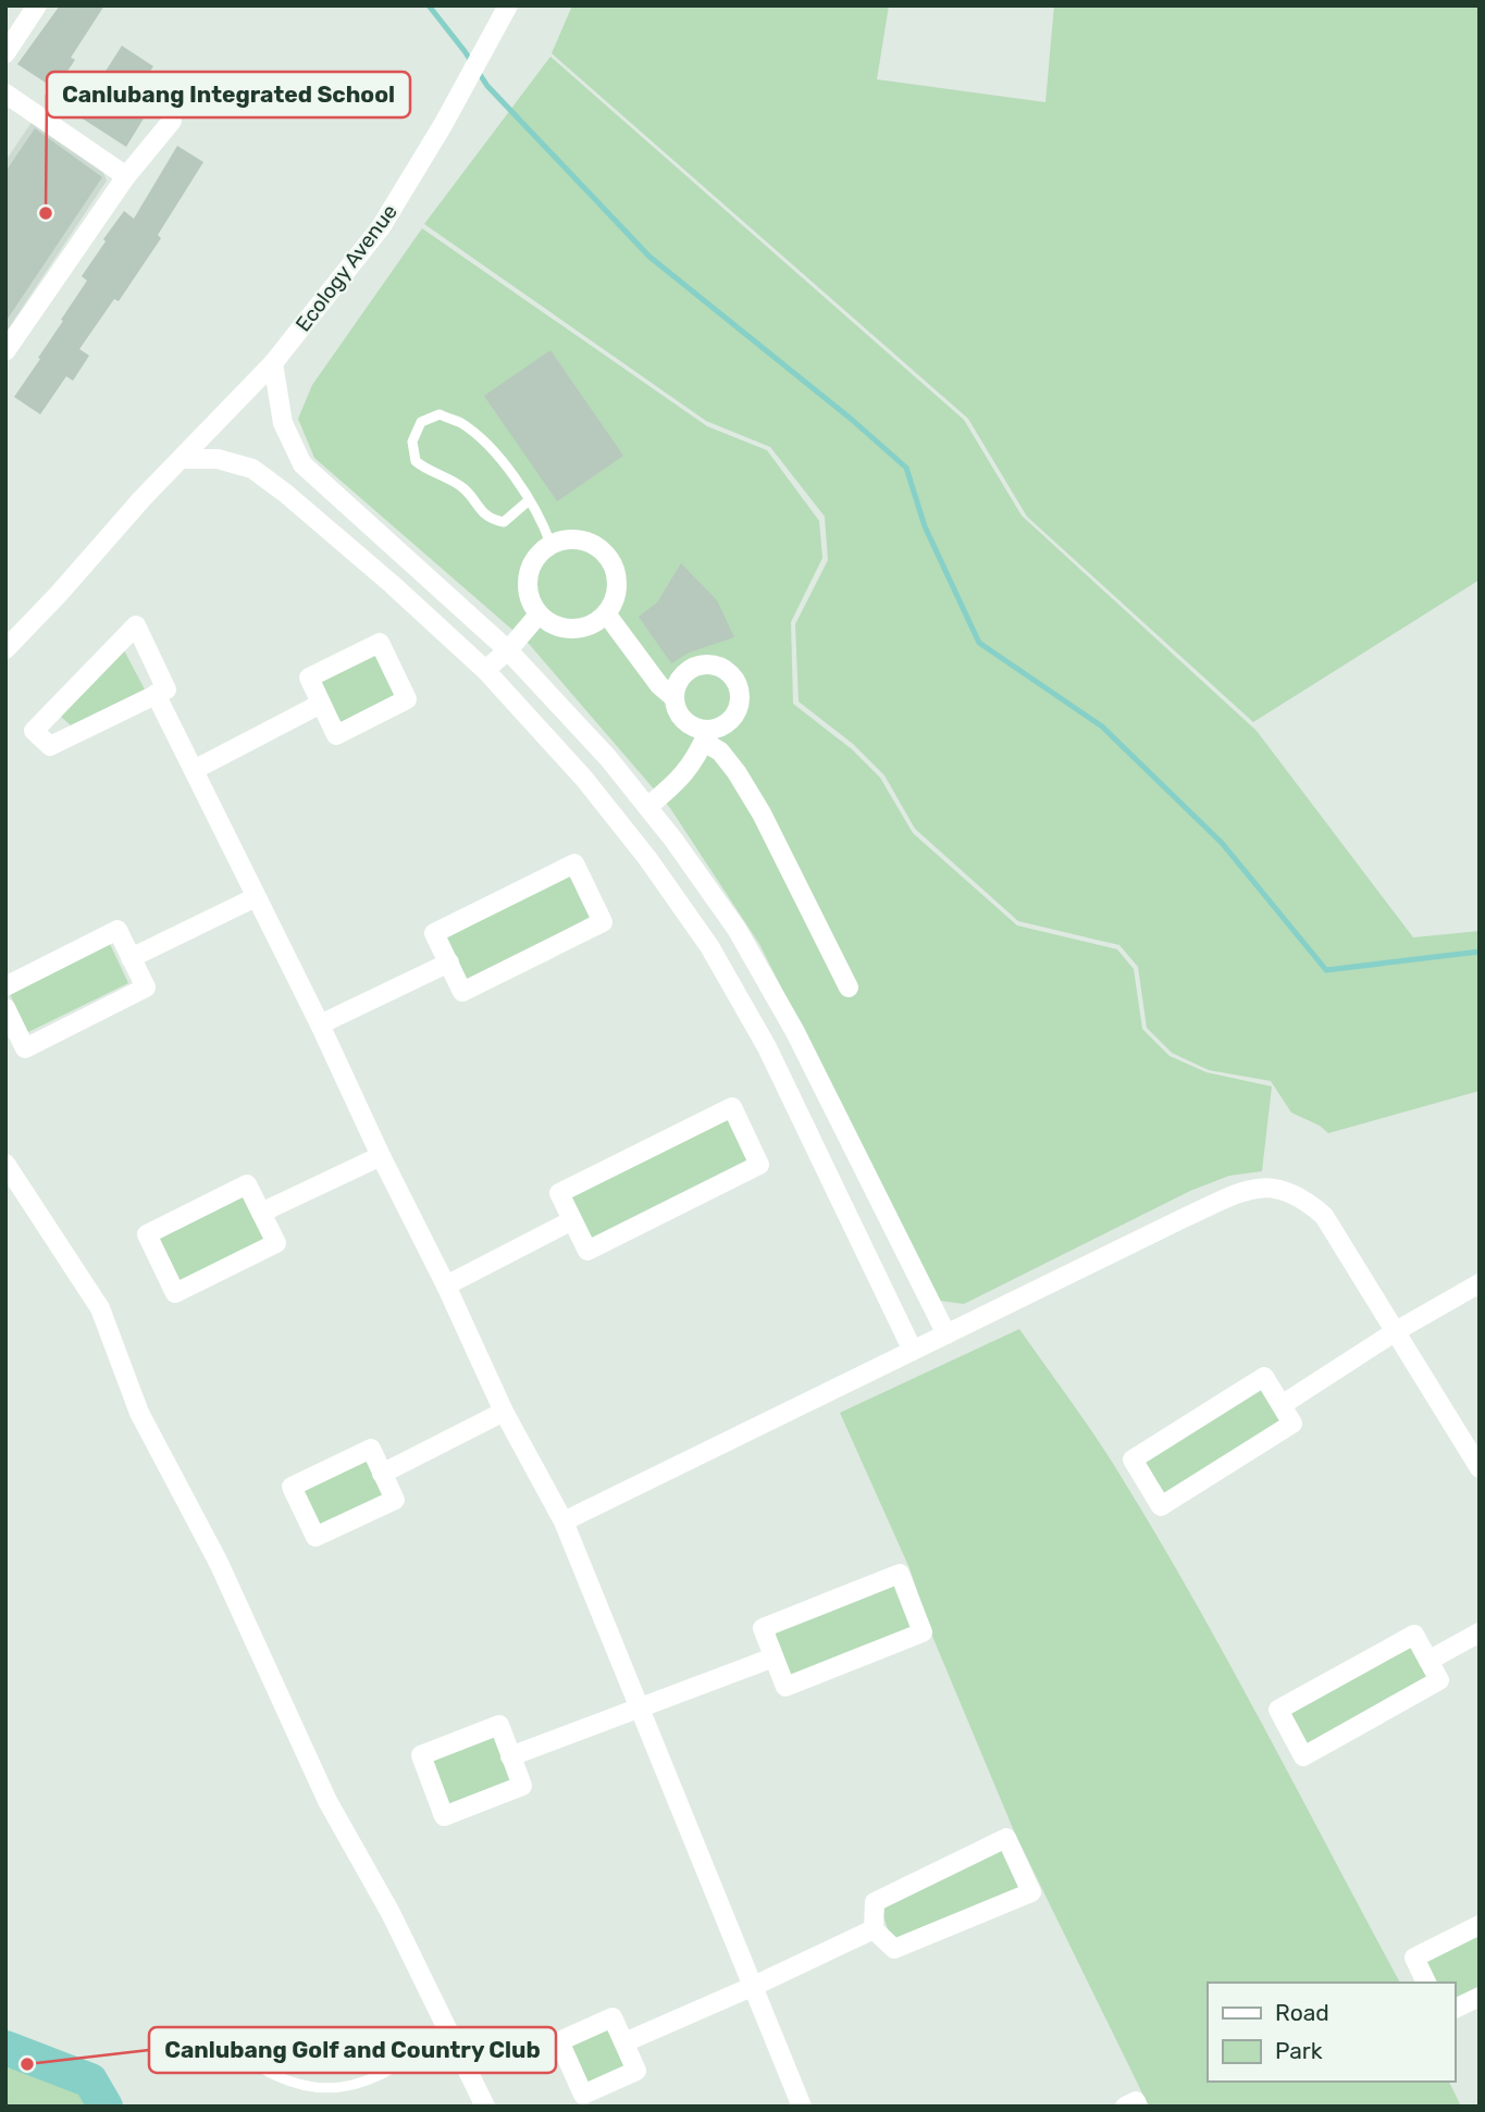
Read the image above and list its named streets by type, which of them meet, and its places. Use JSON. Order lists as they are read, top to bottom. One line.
{"streets":{"street":["Ecology Avenue"]},"places":["Canlubang Integrated School","Canlubang Golf and Country Club"],"legend":["Road","Park"]}
